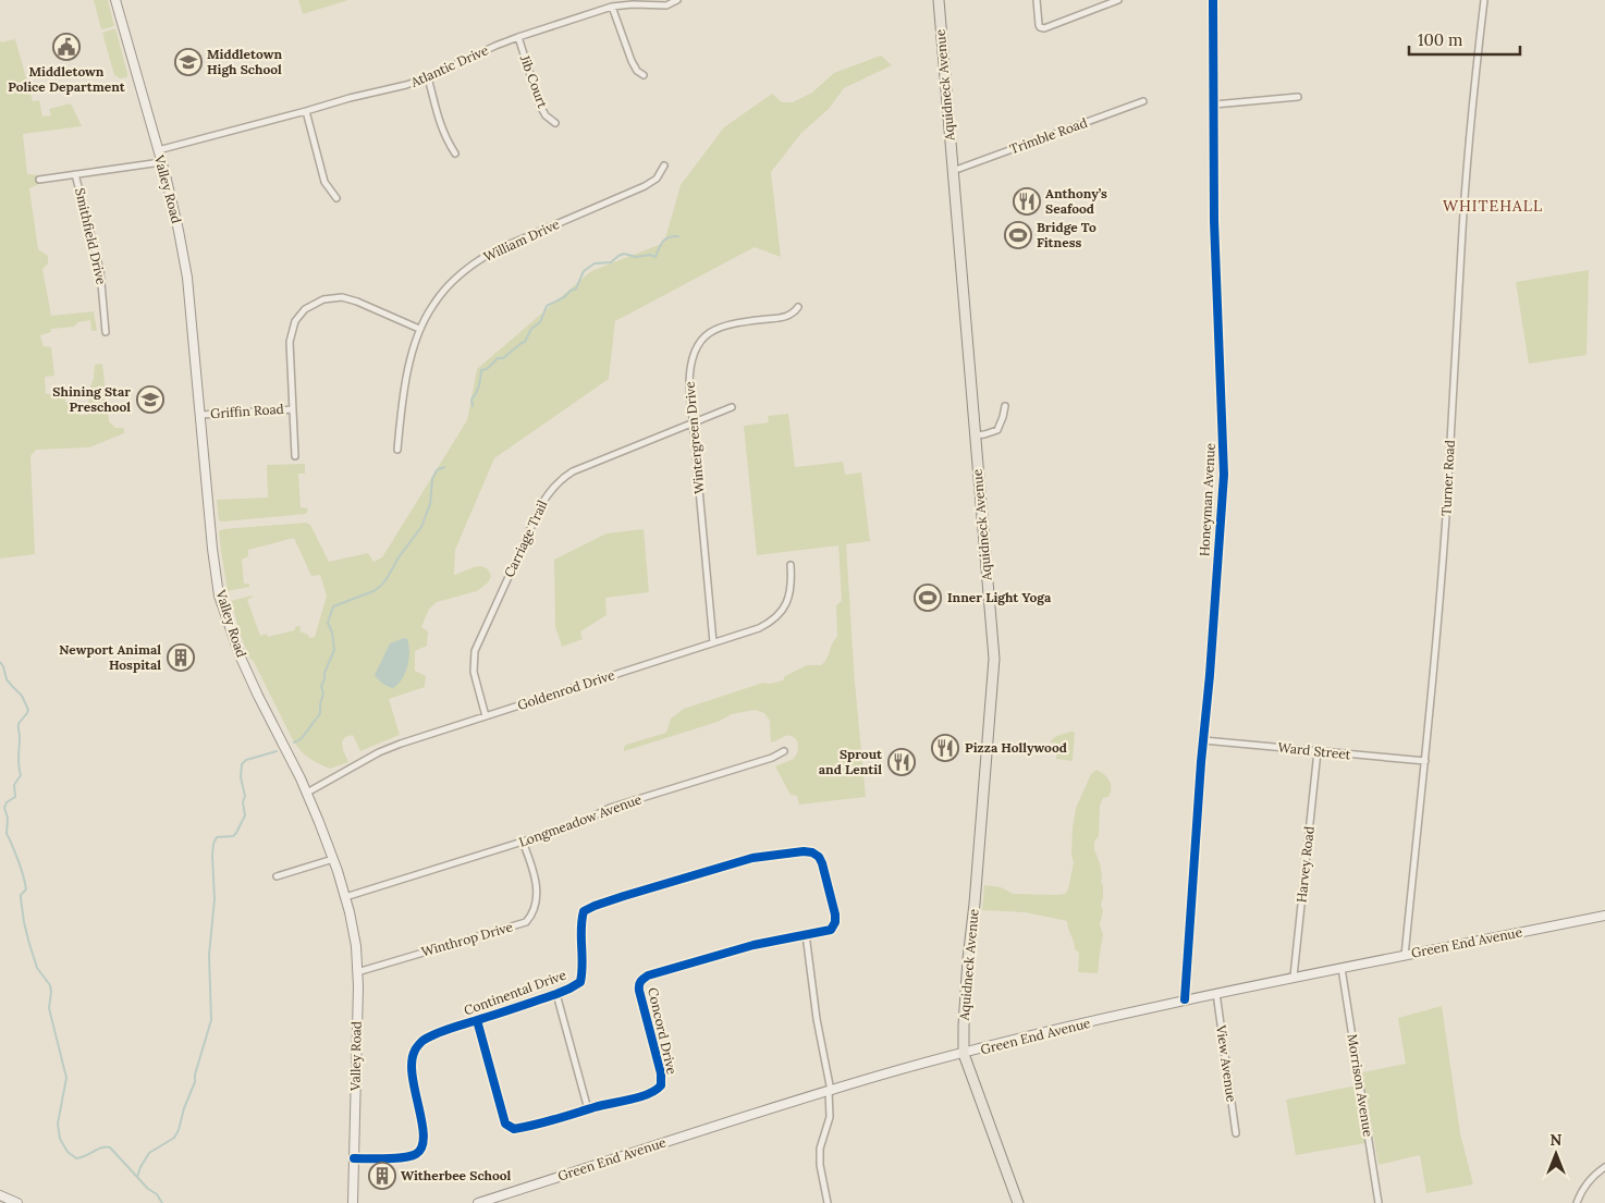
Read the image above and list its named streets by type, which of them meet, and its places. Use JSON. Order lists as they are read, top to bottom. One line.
{"streets":{"main road":["Aquidneck Avenue","Valley Road","Green End Avenue"],"street":["Atlantic Drive","Jib Court","Trimble Road","Smithfield Drive","William Drive","Griffin Road","Wintergreen Drive","Turner Road","Honeyman Avenue","Carriage Trail","Goldenrod Drive","Ward Street","Longmeadow Avenue","Harvey Road","Winthrop Drive","Continental Drive","Concord Drive","View Avenue","Morrison Avenue"]},"crossings":[["Atlantic Drive","Jib Court"],["Atlantic Drive","Valley Road"],["Aquidneck Avenue","Trimble Road"],["Aquidneck Avenue","Green End Avenue"],["Valley Road","Griffin Road"],["Valley Road","Goldenrod Drive"],["Valley Road","Longmeadow Avenue"],["Valley Road","Winthrop Drive"],["Valley Road","Continental Drive"],["Wintergreen Drive","Carriage Trail"],["Wintergreen Drive","Goldenrod Drive"],["Turner Road","Ward Street"],["Turner Road","Green End Avenue"],["Honeyman Avenue","Ward Street"],["Honeyman Avenue","Green End Avenue"],["Carriage Trail","Goldenrod Drive"],["Ward Street","Harvey Road"],["Longmeadow Avenue","Winthrop Drive"],["Harvey Road","Green End Avenue"],["Green End Avenue","View Avenue"],["Green End Avenue","Morrison Avenue"],["Continental Drive","Concord Drive"]],"districts":["WHITEHALL"],"places":{"public building":["Middletown Police Department"],"school or university":["Middletown High School","Shining Star Preschool"],"restaurant":["Anthony’s Seafood","Pizza Hollywood","Sprout and Lentil"],"sports":["Bridge To Fitness","Inner Light Yoga"],"building":["Newport Animal Hospital","Witherbee School"]},"scale_bar":"100 m","north":"top"}
